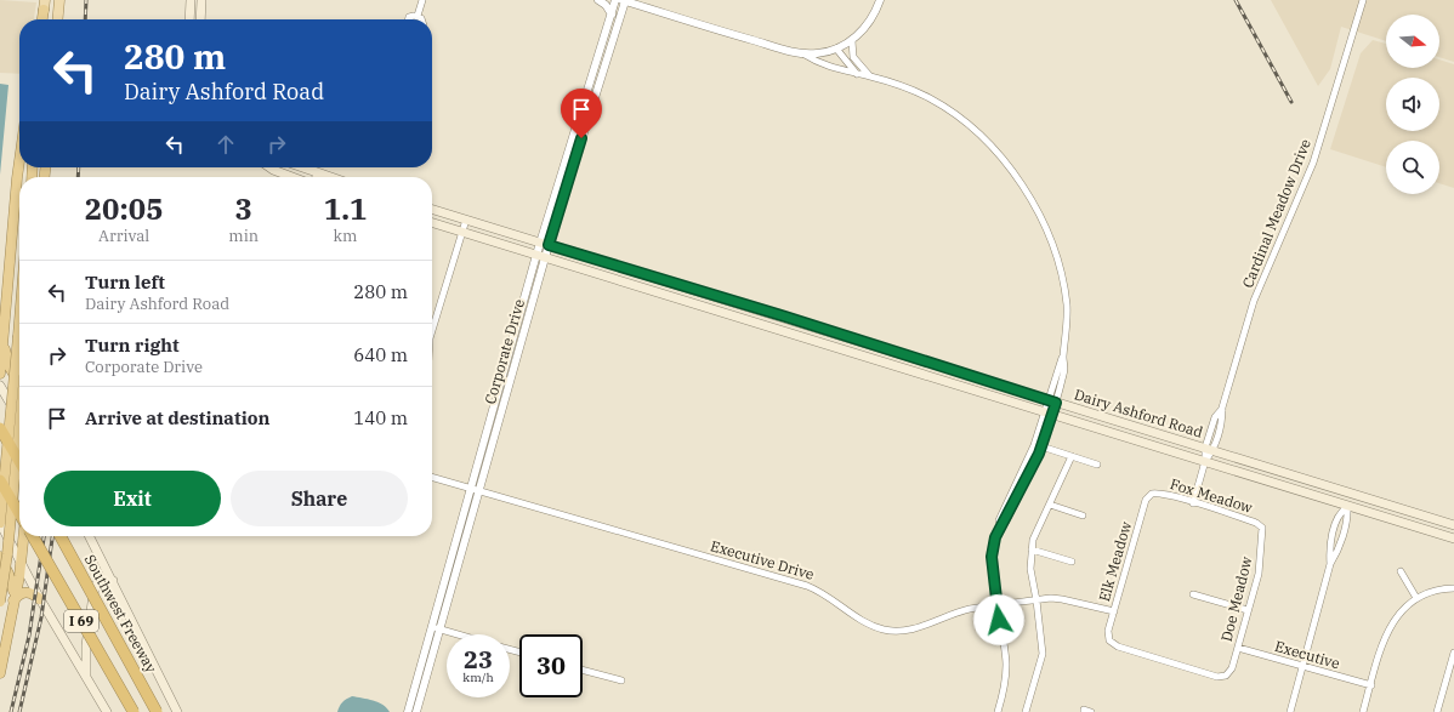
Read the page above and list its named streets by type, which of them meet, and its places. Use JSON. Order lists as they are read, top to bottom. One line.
{"streets":{"highway":["Southwest Freeway","I 69"],"main road":["Dairy Ashford Road"],"street":["Cardinal Meadow Drive","Corporate Drive","Fox Meadow","Executive Drive","Elk Meadow","Doe Meadow","Executive"]},"crossings":[["Cardinal Meadow Drive","Dairy Ashford Road"],["Cardinal Meadow Drive","Fox Meadow"],["Corporate Drive","Dairy Ashford Road"],["Corporate Drive","Executive Drive"],["Fox Meadow","Elk Meadow"],["Fox Meadow","Doe Meadow"],["Executive Drive","Elk Meadow"],["Elk Meadow","Doe Meadow"],["Doe Meadow","Executive"]],"north":"right","page":{"turn":["280 m","Dairy Ashford Road"],"eta":["20:05","Arrival","3","min","1.1","km"],"list":[{"name":"Turn left","note":"Dairy Ashford Road","value":"280 m"},{"name":"Turn right","note":"Corporate Drive","value":"640 m"},{"name":"Arrive at destination","value":"140 m"}],"buttons":["Exit","Share"],"speed":"23 km/h","limit":"30"}}
